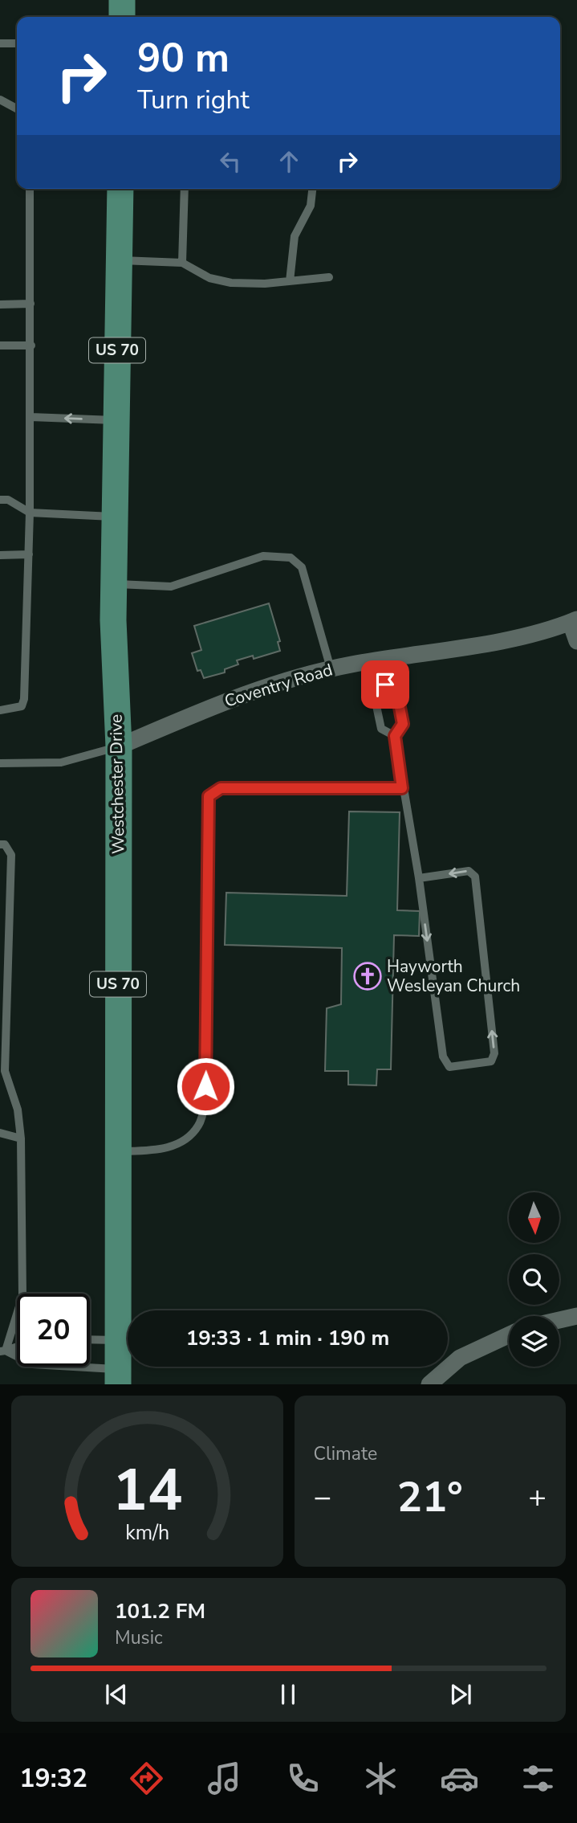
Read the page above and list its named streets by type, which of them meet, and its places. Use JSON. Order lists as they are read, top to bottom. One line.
{"streets":{"main road":["US 70","Westchester Drive"],"street":["Coventry Road"]},"crossings":[["Coventry Road","Westchester Drive"]],"places":{"church":["Hayworth Wesleyan Church"]},"north":"bottom","page":{"turn":["90 m","Turn right"],"limit":"20","trip":"19:33 · 1 min · 190 m","tile":"Climate","heat":["−","21°","+"],"song":["101.2 FM","Music"],"tabs":"19:32","gauge":["14","km/h"]}}
